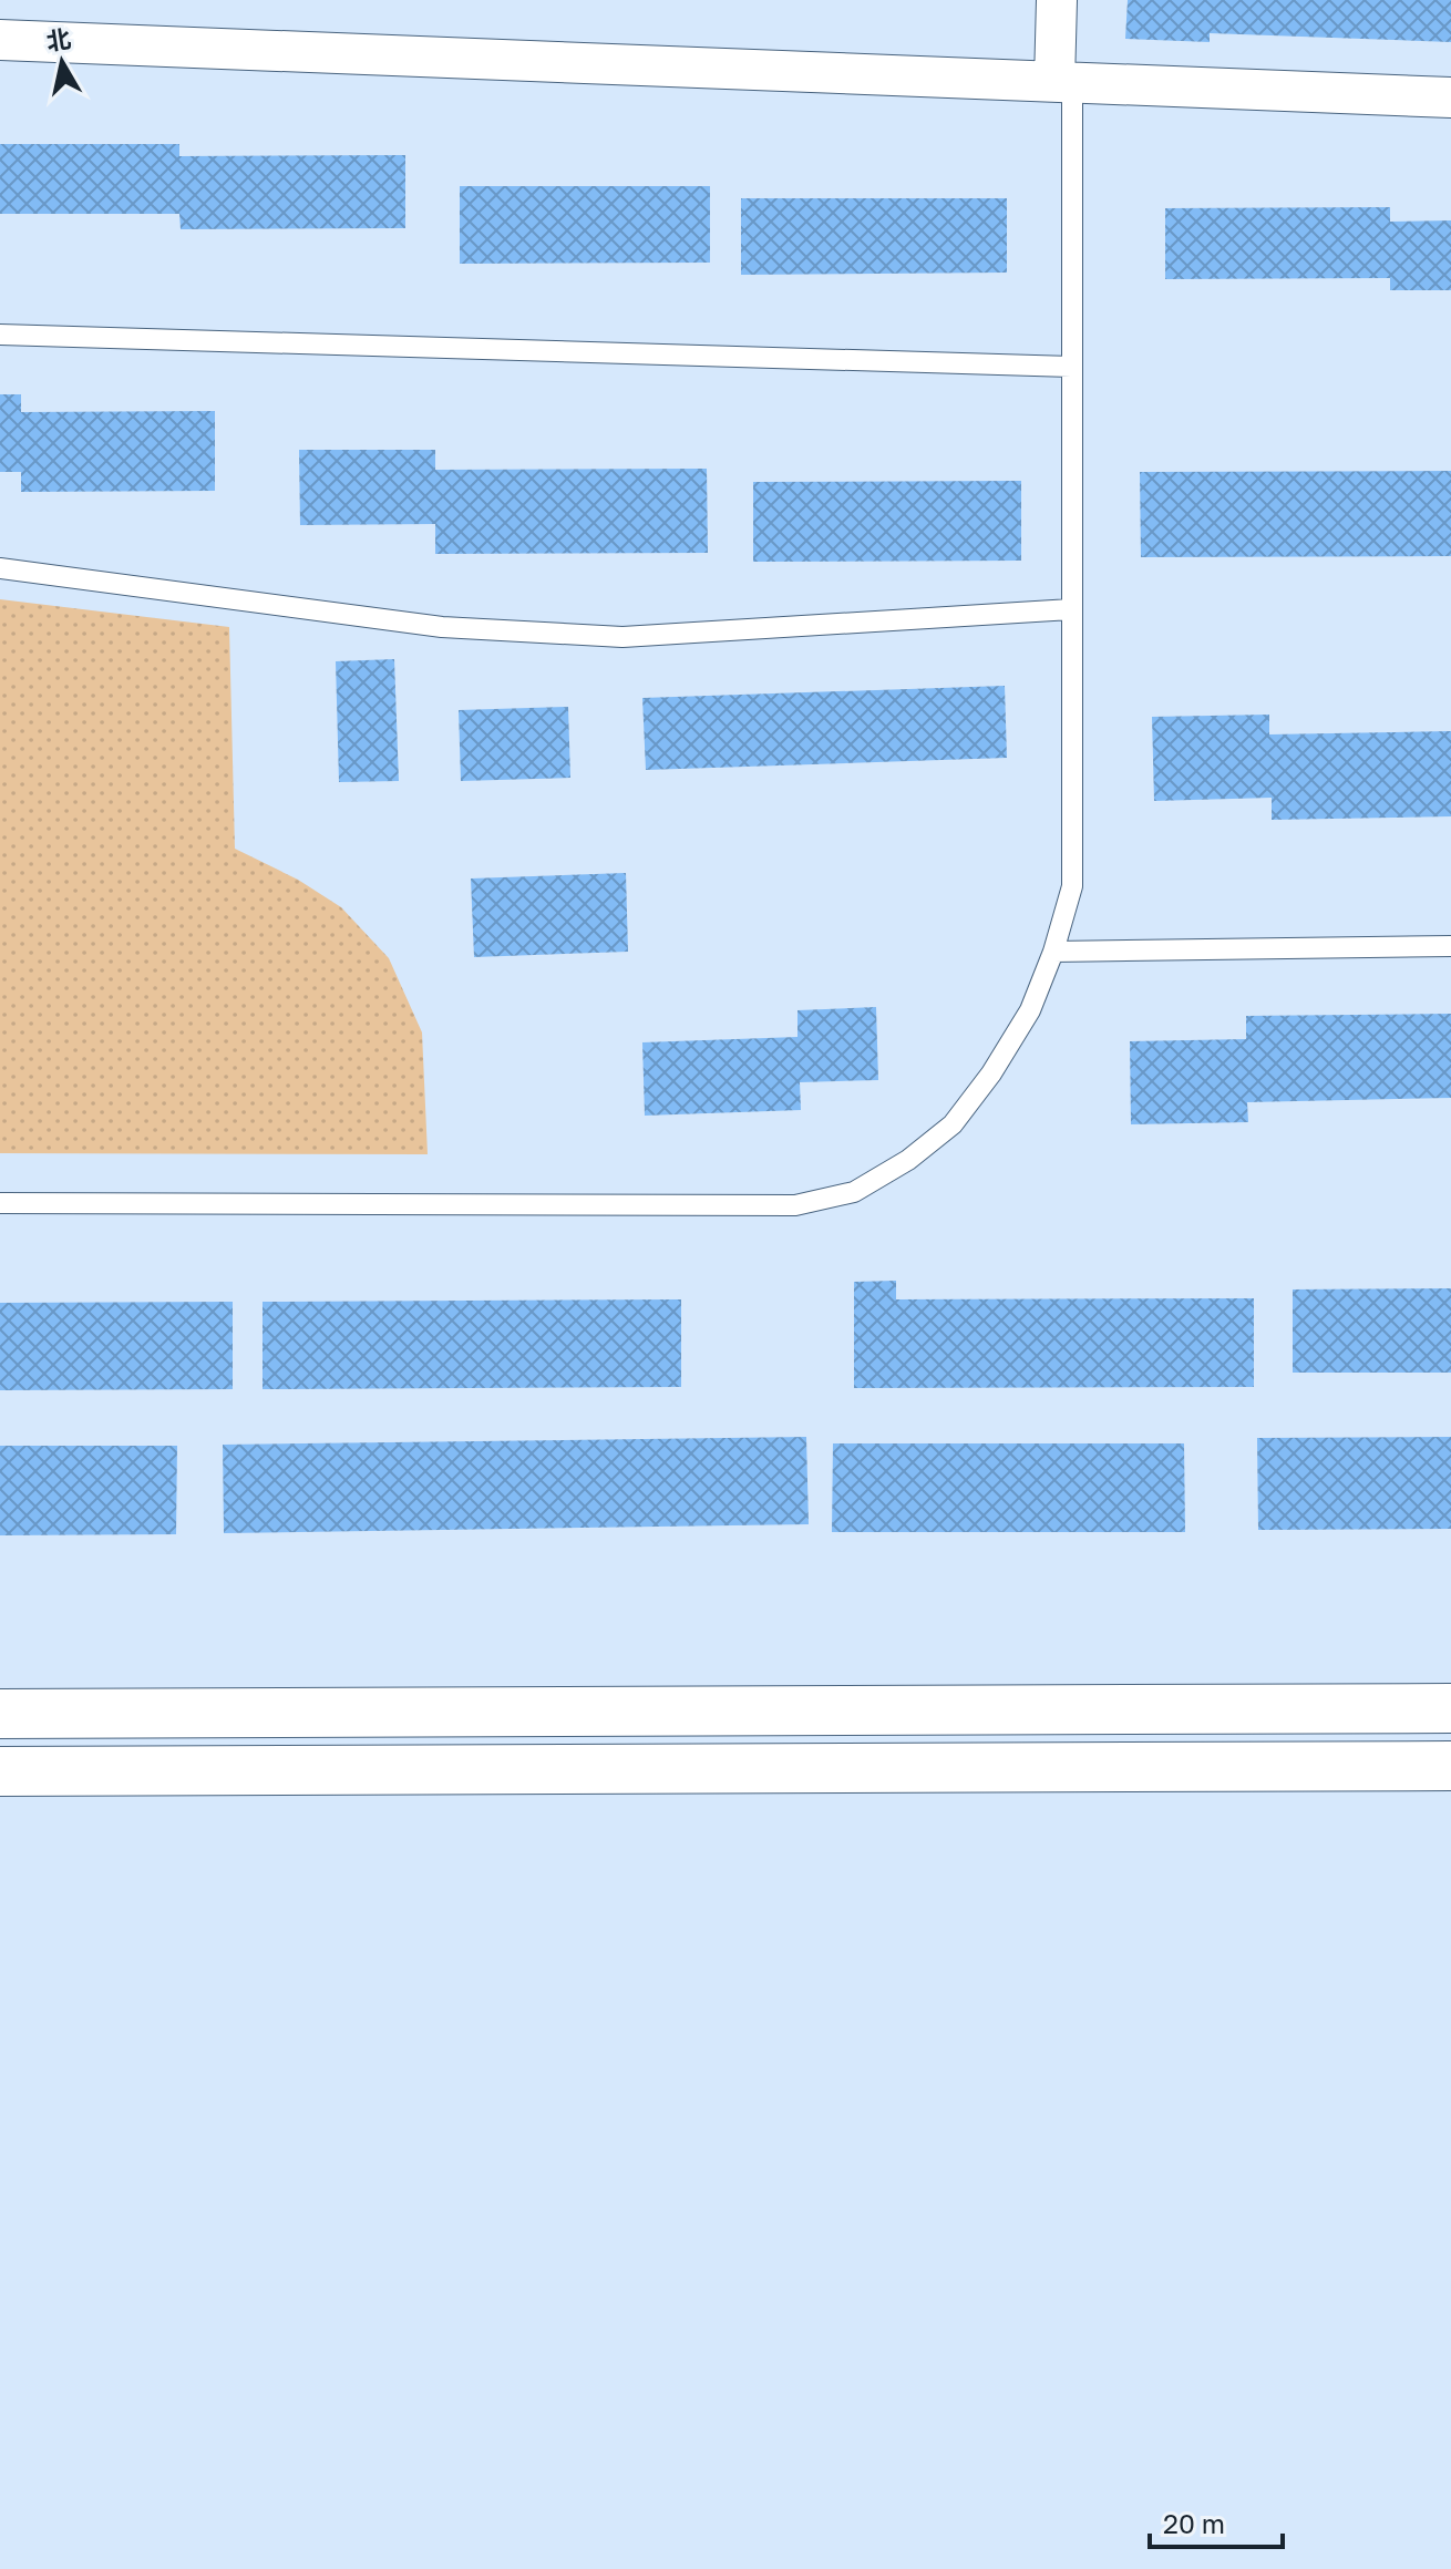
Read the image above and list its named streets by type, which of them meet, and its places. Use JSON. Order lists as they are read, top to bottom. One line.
{"scale_bar":"20 m","north":"top"}
